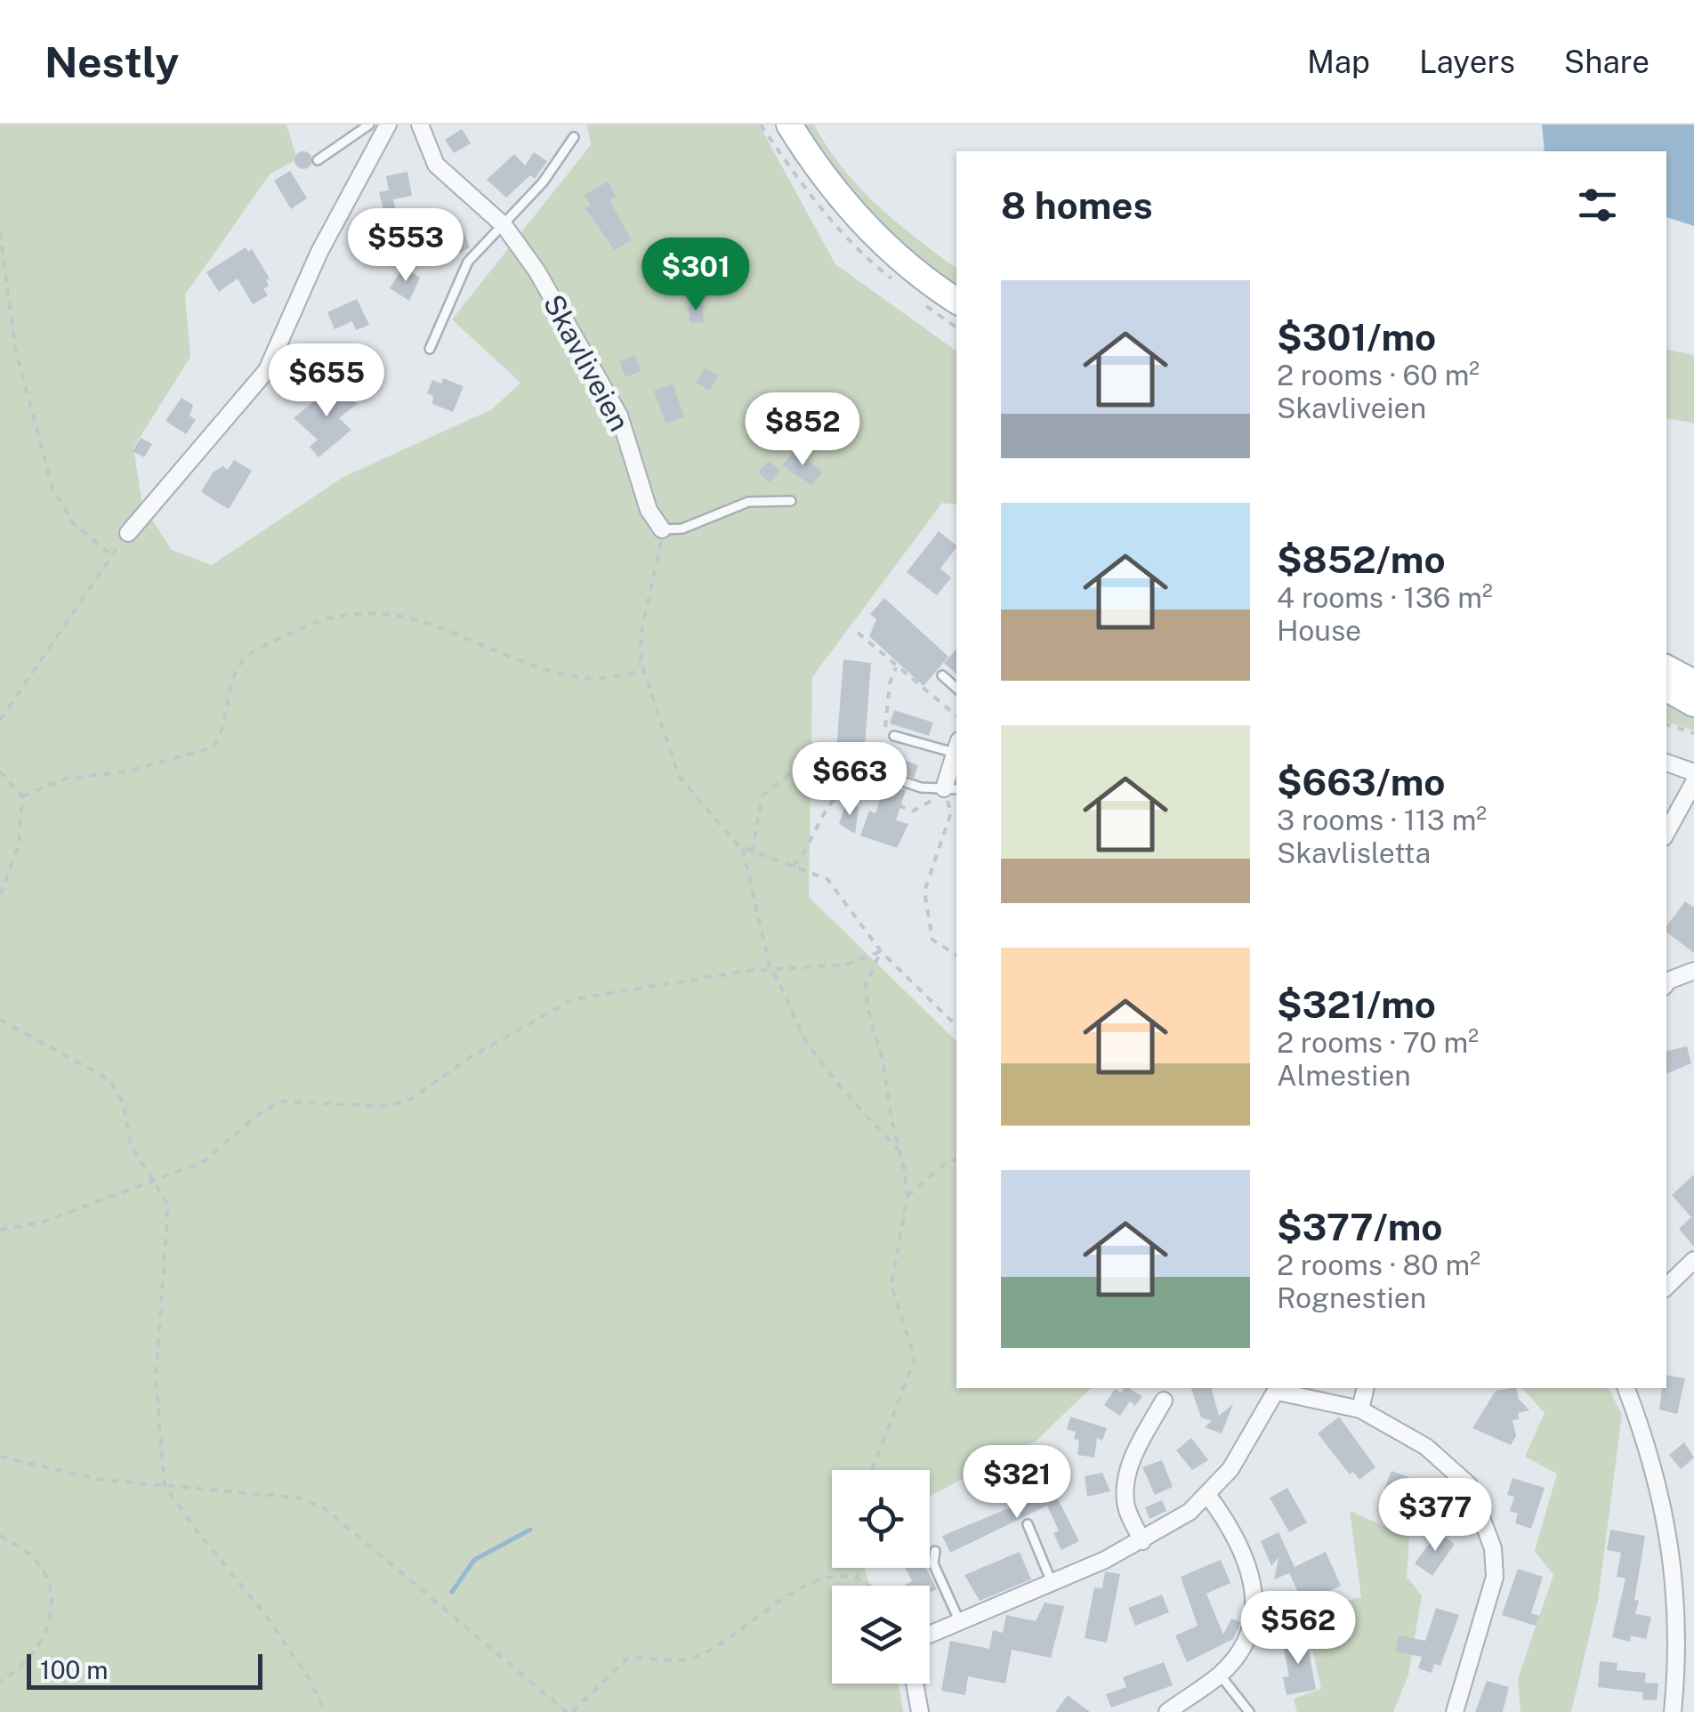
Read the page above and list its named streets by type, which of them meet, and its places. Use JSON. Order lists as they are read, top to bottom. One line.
{"streets":{"street":["Skavliveien"]},"scale_bar":"100 m","page":{"header":"Nestly","nav":["Map","Layers","Share"],"heading":"8 homes","price":["$553","$301","$655","$852","$663","$321","$377","$562"],"list":[{"name":"$301/mo","note":"2 rooms · 60 m² · Skavliveien"},{"name":"$852/mo","note":"4 rooms · 136 m² · House"},{"name":"$663/mo","note":"3 rooms · 113 m² · Skavlisletta"},{"name":"$321/mo","note":"2 rooms · 70 m² · Almestien"},{"name":"$377/mo","note":"2 rooms · 80 m² · Rognestien"}],"scale":"100 m"}}
